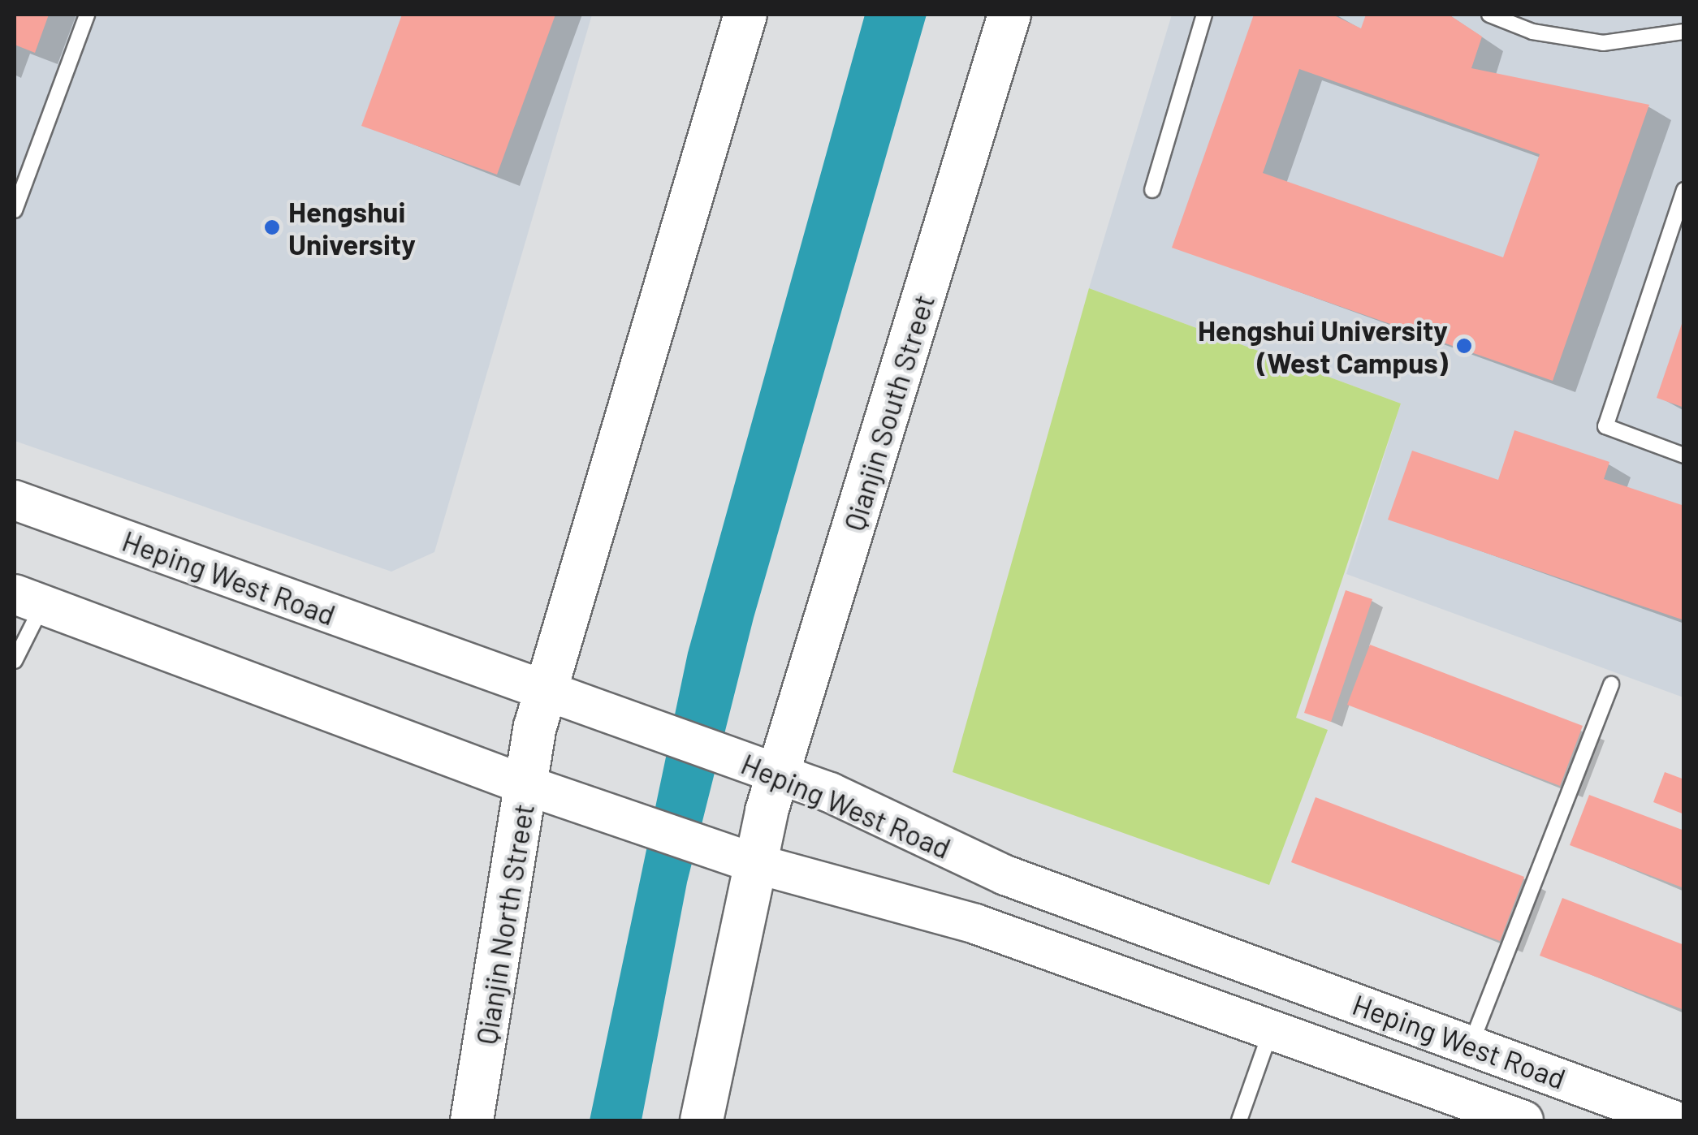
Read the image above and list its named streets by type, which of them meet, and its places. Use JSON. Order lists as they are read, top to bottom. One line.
{"streets":{"main road":["Qianjin South Street","Heping West Road","Qianjin North Street"]},"crossings":[["Qianjin South Street","Heping West Road"],["Heping West Road","Qianjin North Street"]],"places":["Hengshui University","Hengshui University (West Campus)"]}
